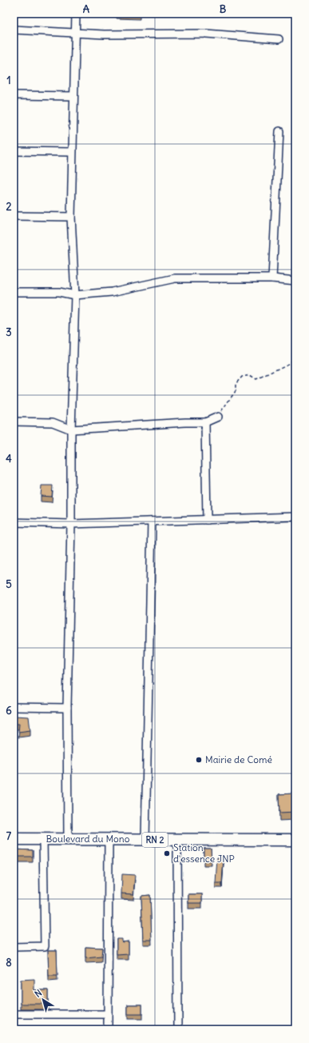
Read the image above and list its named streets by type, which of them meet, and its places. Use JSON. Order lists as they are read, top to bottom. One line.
{"streets":{"main road":["Boulevard du Mono","RN 2"]},"places":["Mairie de Comé","Station d'essence JNP"],"north":"top left","grid":{"columns":["A","B"],"rows":["1","2","3","4","5","6","7","8"]}}
